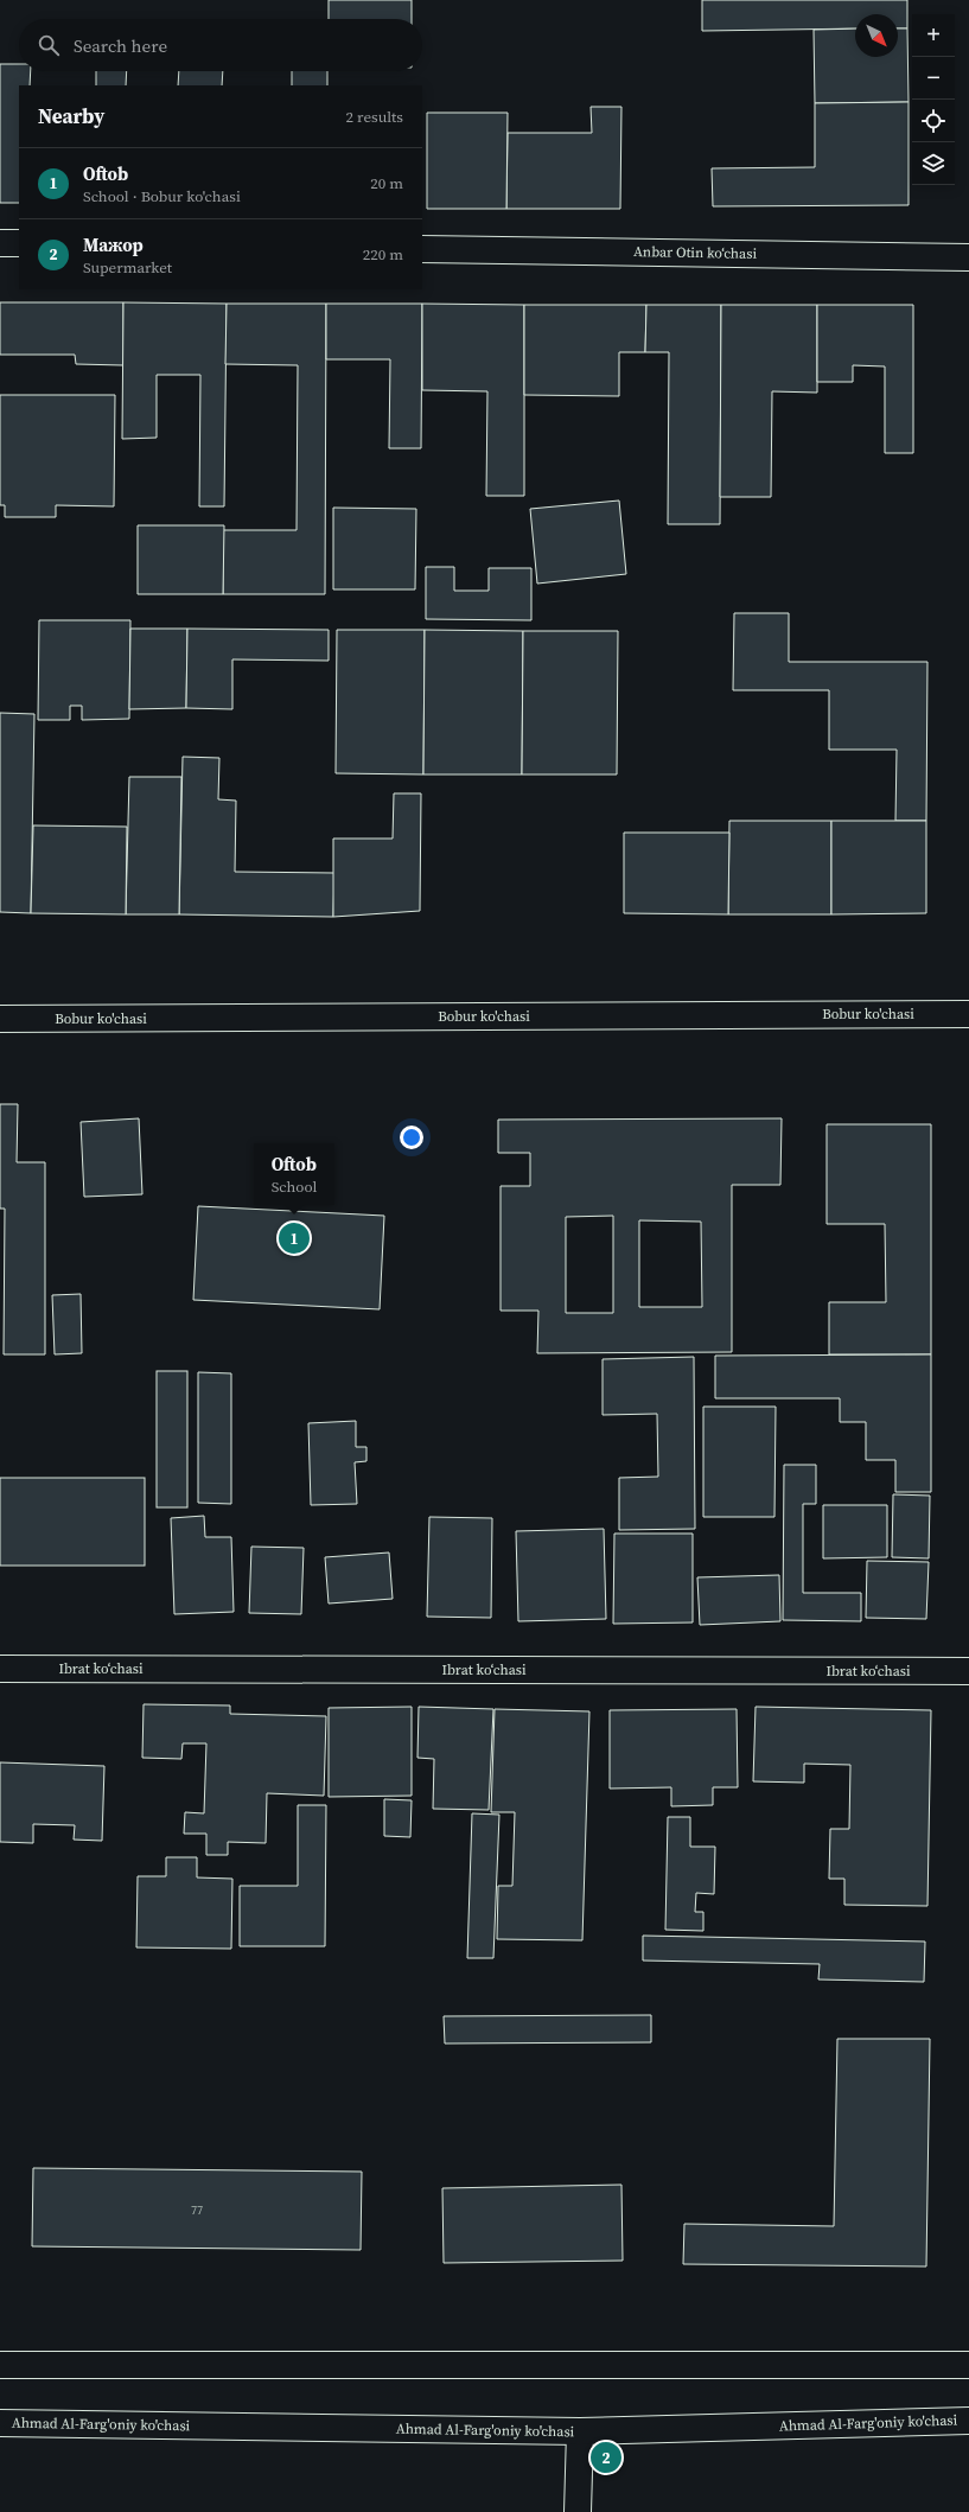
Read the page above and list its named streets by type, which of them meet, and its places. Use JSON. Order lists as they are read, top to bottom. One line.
{"streets":{"street":["Anbar Otin koʻchasi","Bobur ko'chasi","Ibrat koʻchasi","Ahmad Al-Farg'oniy ko'chasi"]},"house_numbers":["77"],"north":"bottom right","page":{"map_buttons":["+","−"],"search":"Search here","heading":["Nearby","2 results"],"list":[{"mark":"1","name":"Oftob","note":"School · Bobur ko'chasi","value":"20 m"},{"mark":"2","name":"Мажор","note":"Supermarket","value":"220 m"}],"popup":["Oftob","School"],"pins":["1","2"]}}
